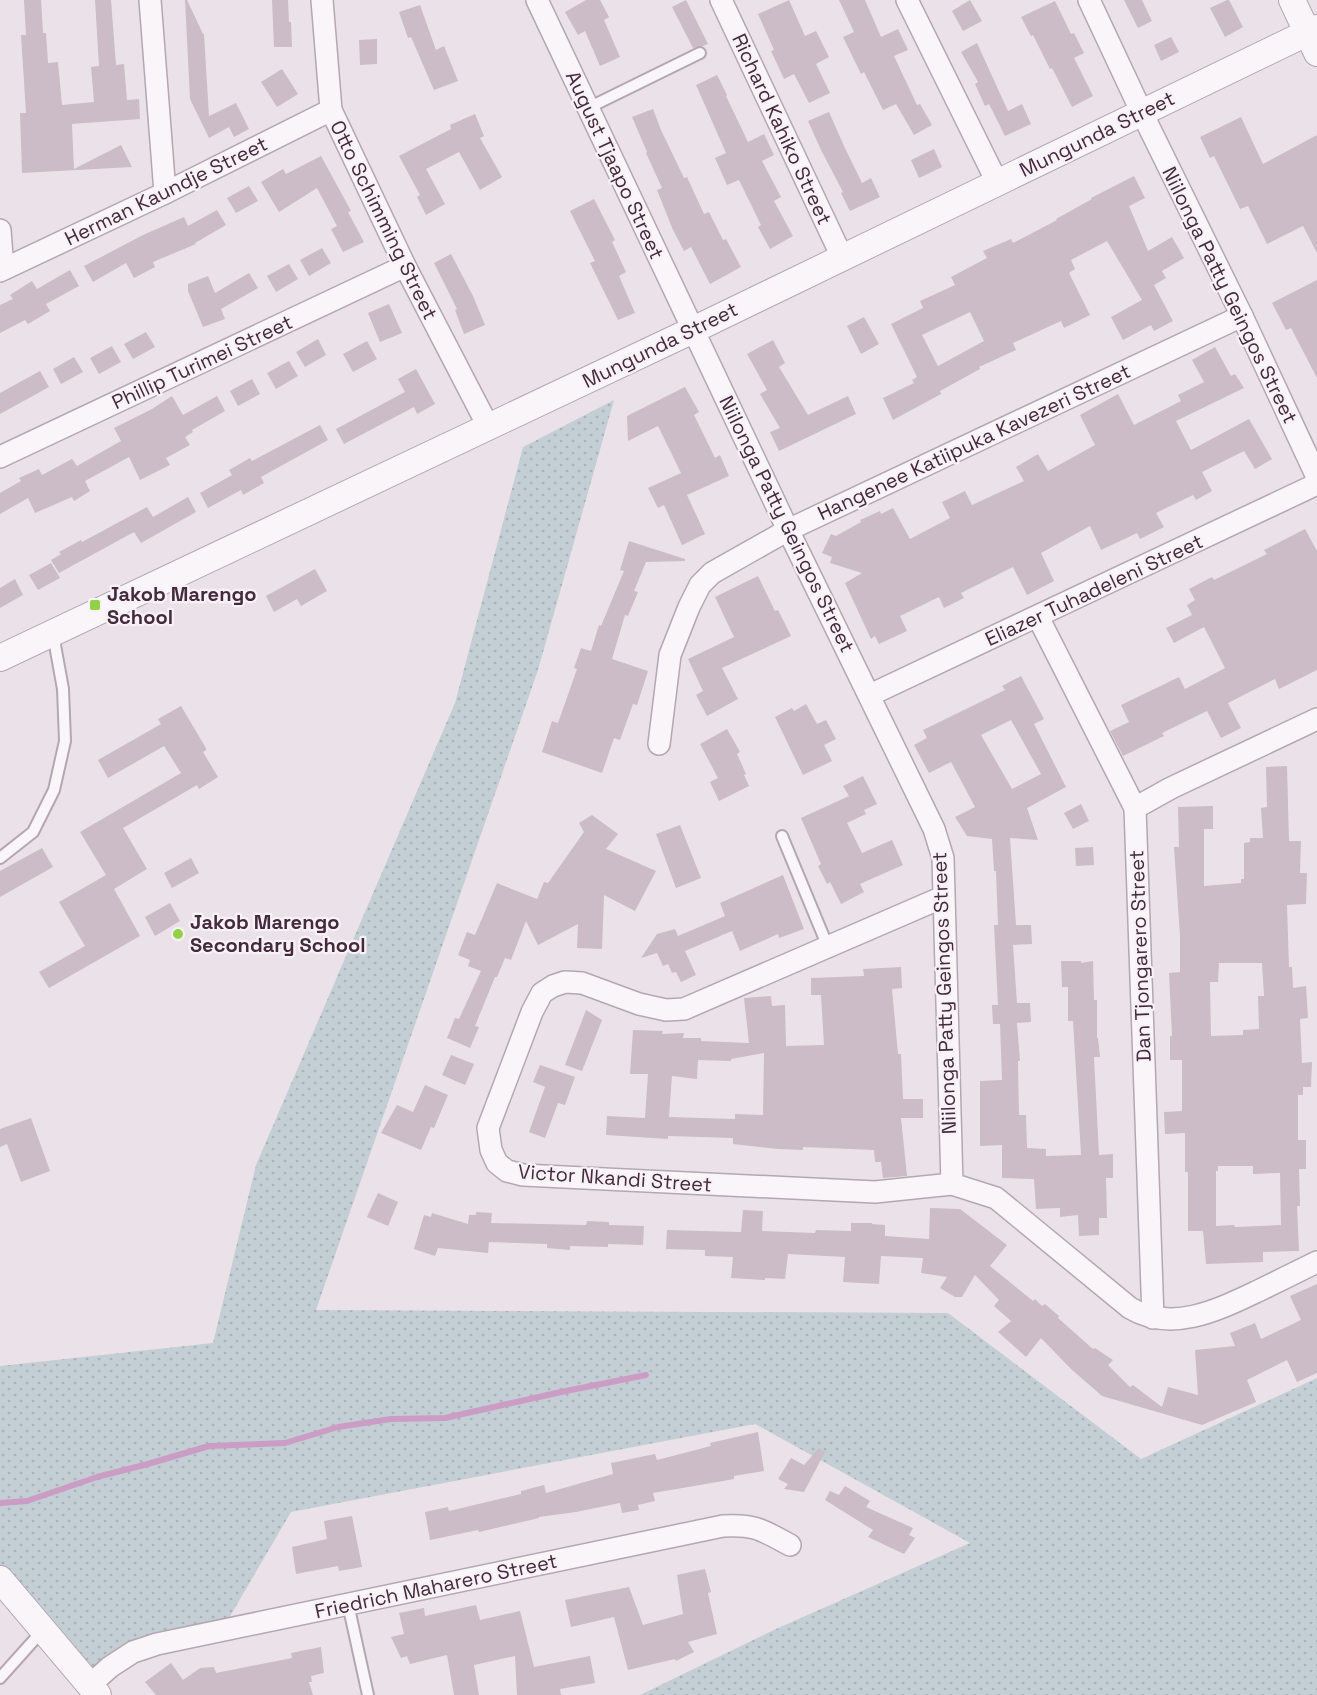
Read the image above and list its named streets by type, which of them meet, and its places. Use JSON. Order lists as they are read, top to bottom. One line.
{"streets":{"street":["Richard Kahiko Street","Mungunda Street","August Tjaapo Street","Herman Kaundje Street","Otto Schimming Street","Niilonga Patty Geingos Street","Phillip Turimei Street","Hangenee Katiipuka Kavezeri Street","Eliazer Tuhadeleni Street","Dan Tjongarero Street","Victor Nkandi Street","Friedrich Maharero Street"]},"crossings":[["Richard Kahiko Street","Mungunda Street"],["Mungunda Street","August Tjaapo Street"],["Mungunda Street","Otto Schimming Street"],["Mungunda Street","Niilonga Patty Geingos Street"],["August Tjaapo Street","Niilonga Patty Geingos Street"],["Herman Kaundje Street","Otto Schimming Street"],["Otto Schimming Street","Phillip Turimei Street"],["Niilonga Patty Geingos Street","Hangenee Katiipuka Kavezeri Street"],["Niilonga Patty Geingos Street","Eliazer Tuhadeleni Street"],["Niilonga Patty Geingos Street","Victor Nkandi Street"],["Eliazer Tuhadeleni Street","Dan Tjongarero Street"]],"places":{"transit":["Jakob Marengo School"],"other":["Jakob Marengo Secondary School"]}}
